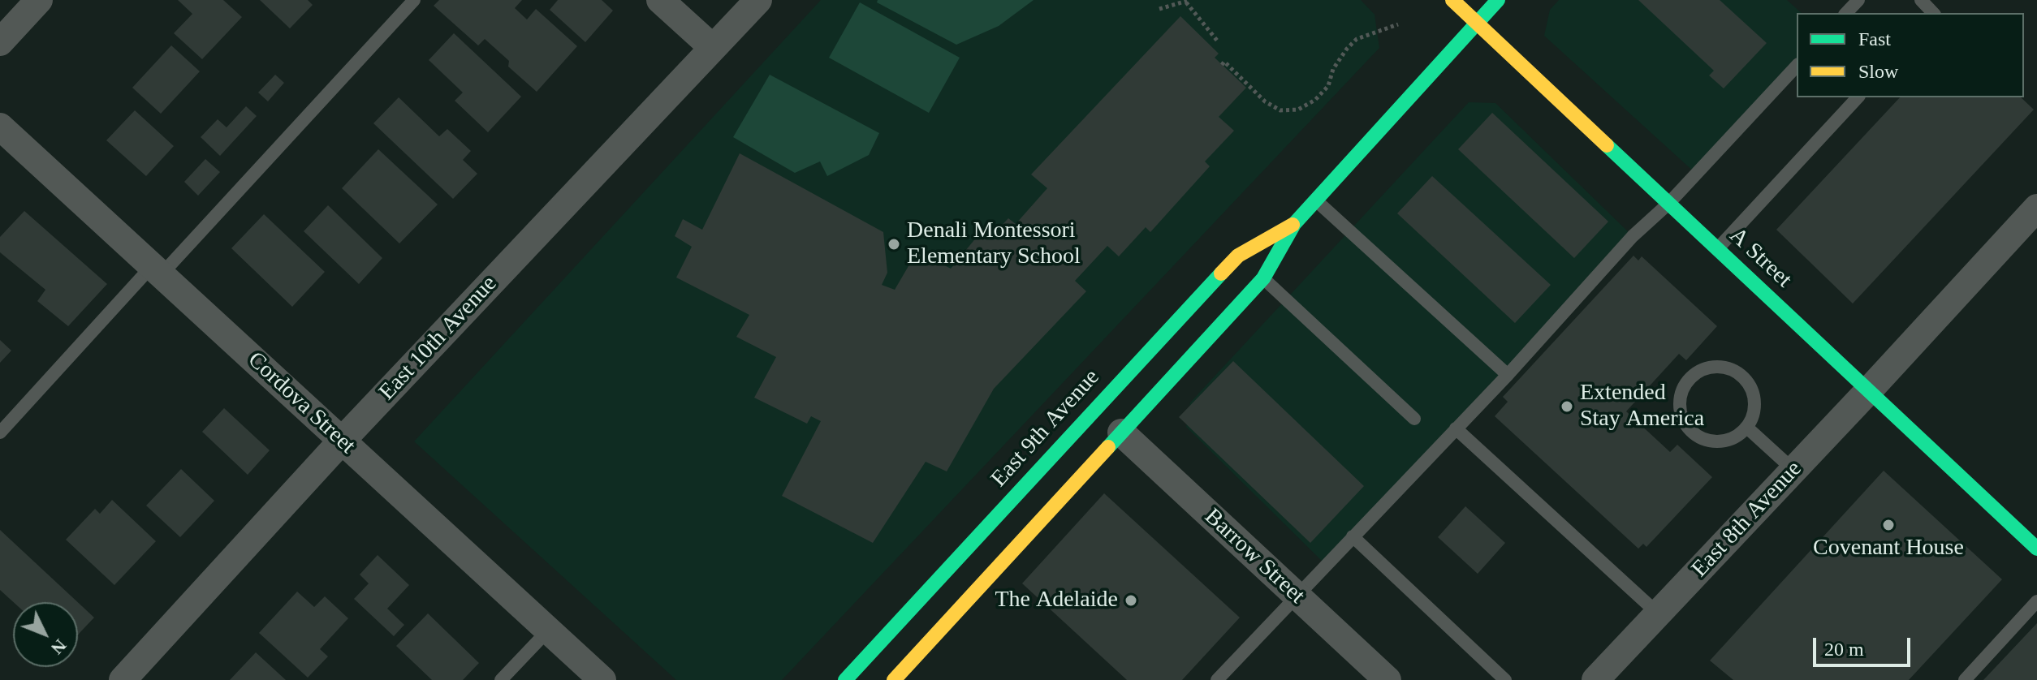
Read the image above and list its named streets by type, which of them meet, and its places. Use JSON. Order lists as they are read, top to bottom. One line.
{"streets":{"street":["A Street","East 10th Avenue","Cordova Street","East 9th Avenue","East 8th Avenue","Barrow Street"]},"crossings":[["A Street","East 9th Avenue"],["A Street","East 8th Avenue"],["East 10th Avenue","Cordova Street"],["East 9th Avenue","Barrow Street"]],"places":["Denali Montessori Elementary School","Extended Stay America","Covenant House","The Adelaide"],"legend":["Fast","Slow"],"scale_bar":"20 m","north":"bottom right"}
